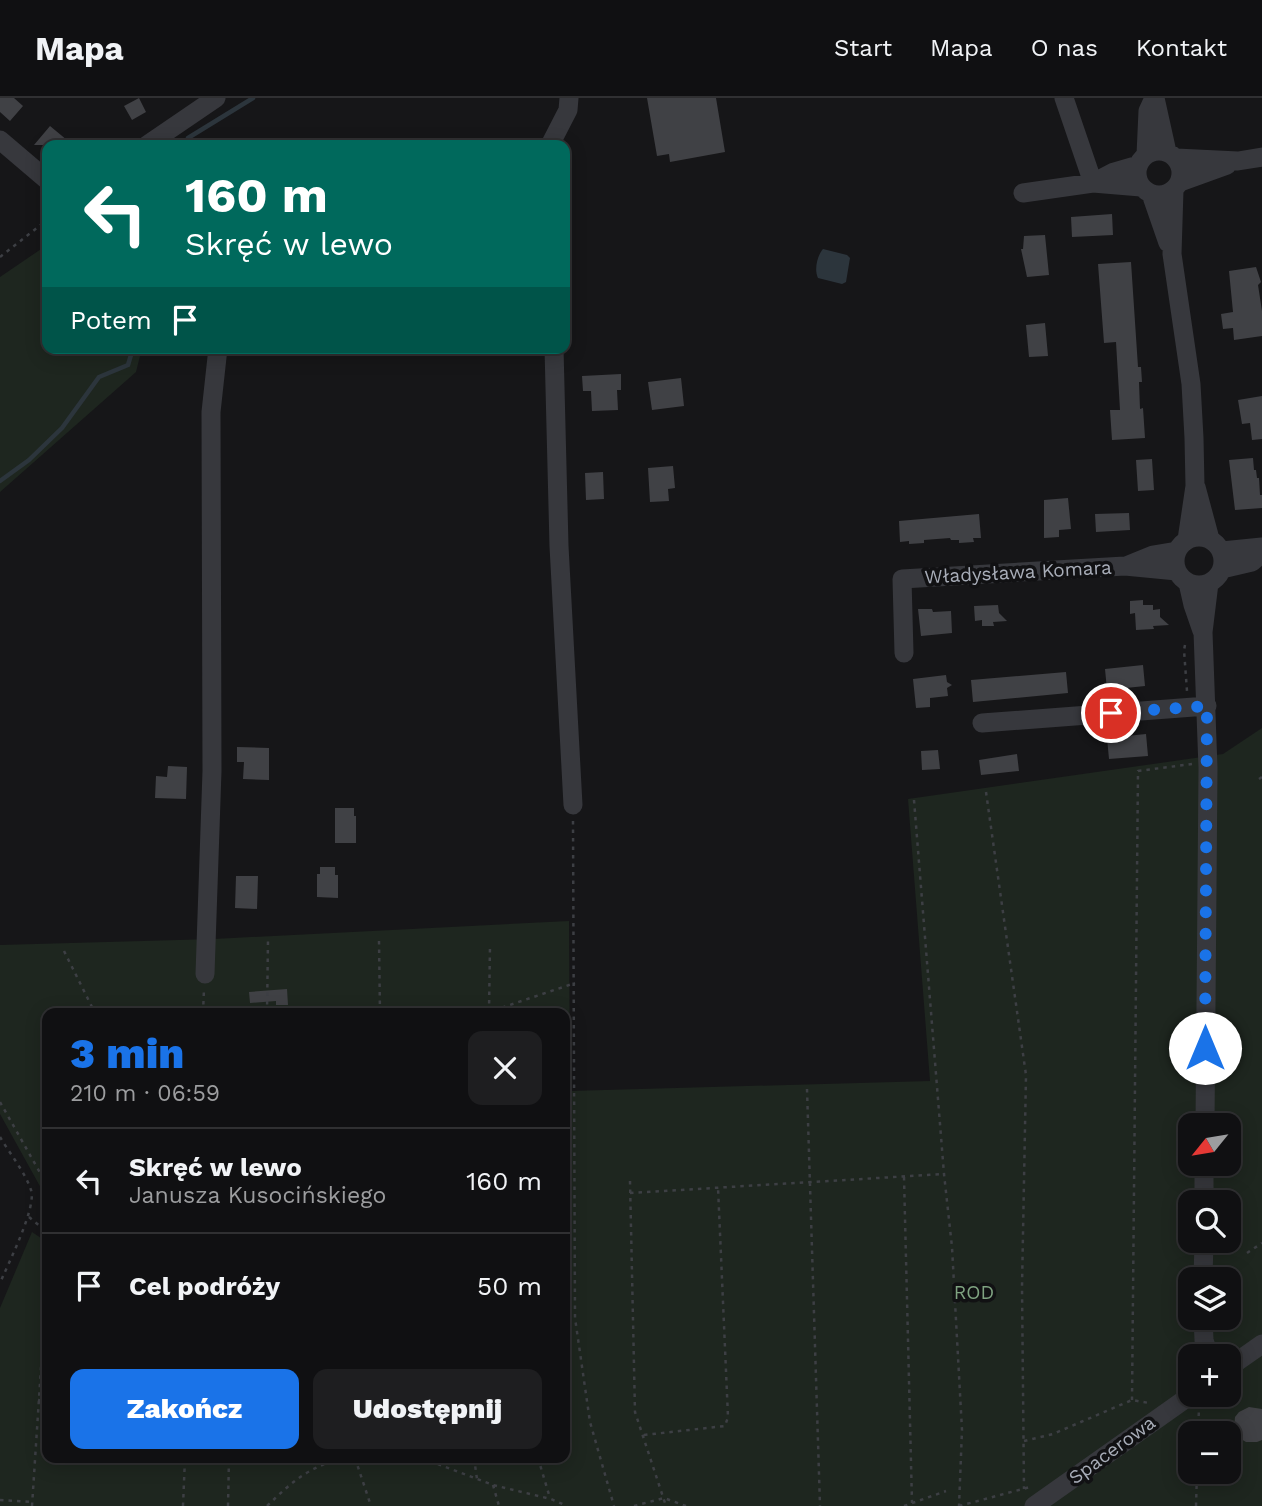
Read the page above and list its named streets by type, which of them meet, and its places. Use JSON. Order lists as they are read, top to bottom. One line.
{"streets":{"street":["Władysława Komara","Spacerowa"]},"parks":["ROD"],"north":"bottom left","page":{"header":"Mapa","nav":["Start","Mapa","O nas","Kontakt"],"turn":["160 m","Skręć w lewo"],"then":"Potem","heading":["3 min","210 m · 06:59"],"map_buttons":["+","−"],"list":[{"name":"Skręć w lewo","note":"Janusza Kusocińskiego","value":"160 m"},{"name":"Cel podróży","value":"50 m"}],"buttons":["Zakończ","Udostępnij"]}}
